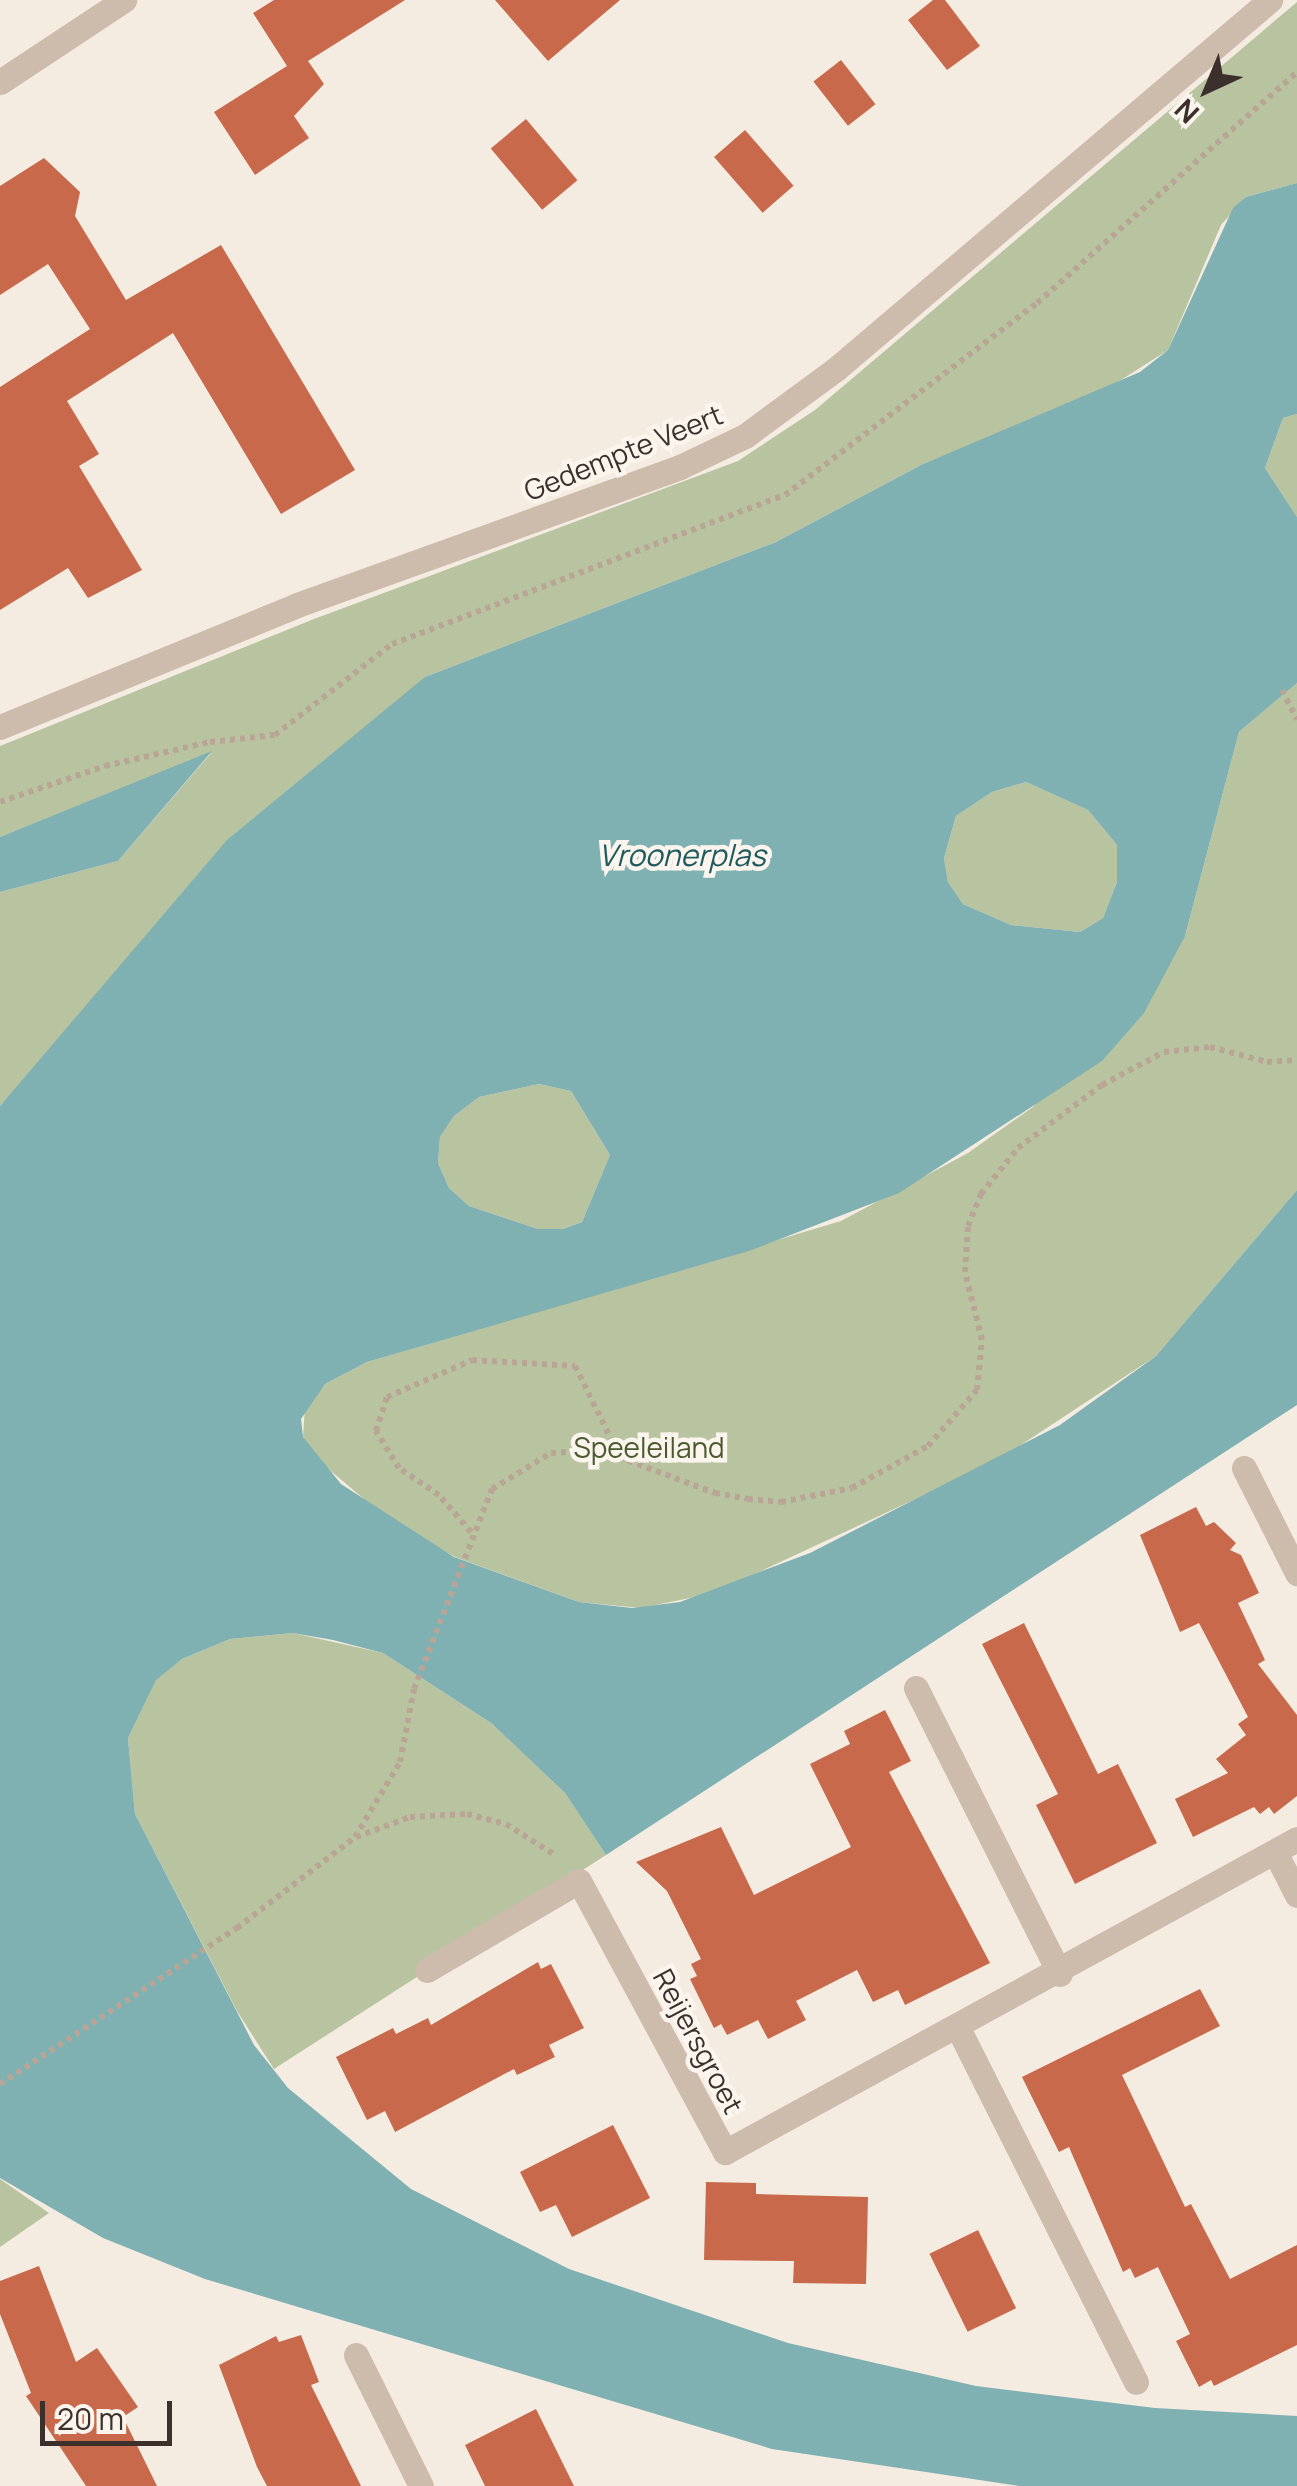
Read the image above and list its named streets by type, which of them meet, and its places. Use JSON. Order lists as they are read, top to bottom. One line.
{"streets":{"street":["Gedempte Veert","Reijersgroet"]},"water":["Vroonerplas"],"parks":["Speeleiland"],"scale_bar":"20 m","north":"bottom left"}
